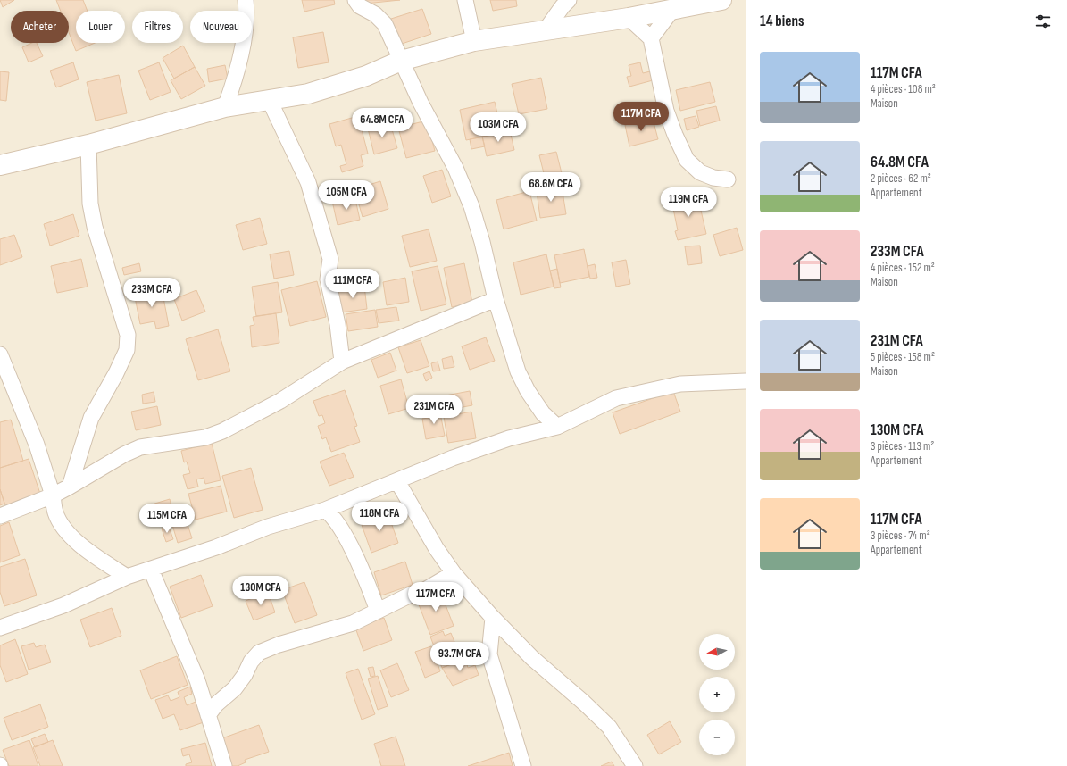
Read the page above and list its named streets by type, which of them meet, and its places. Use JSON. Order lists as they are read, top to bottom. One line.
{"north":"left","page":{"heading":"14 biens","chip":["Acheter","Louer","Filtres","Nouveau"],"list":[{"name":"117M CFA","note":"4 pièces · 108 m² · Maison"},{"name":"64.8M CFA","note":"2 pièces · 62 m² · Appartement"},{"name":"233M CFA","note":"4 pièces · 152 m² · Maison"},{"name":"231M CFA","note":"5 pièces · 158 m² · Maison"},{"name":"130M CFA","note":"3 pièces · 113 m² · Appartement"},{"name":"117M CFA","note":"3 pièces · 74 m² · Appartement"}],"price":["117M CFA","64.8M CFA","103M CFA","68.6M CFA","105M CFA","119M CFA","111M CFA","233M CFA","231M CFA","118M CFA","115M CFA","130M CFA","117M CFA","93.7M CFA"],"map_buttons":["+","−"]}}
